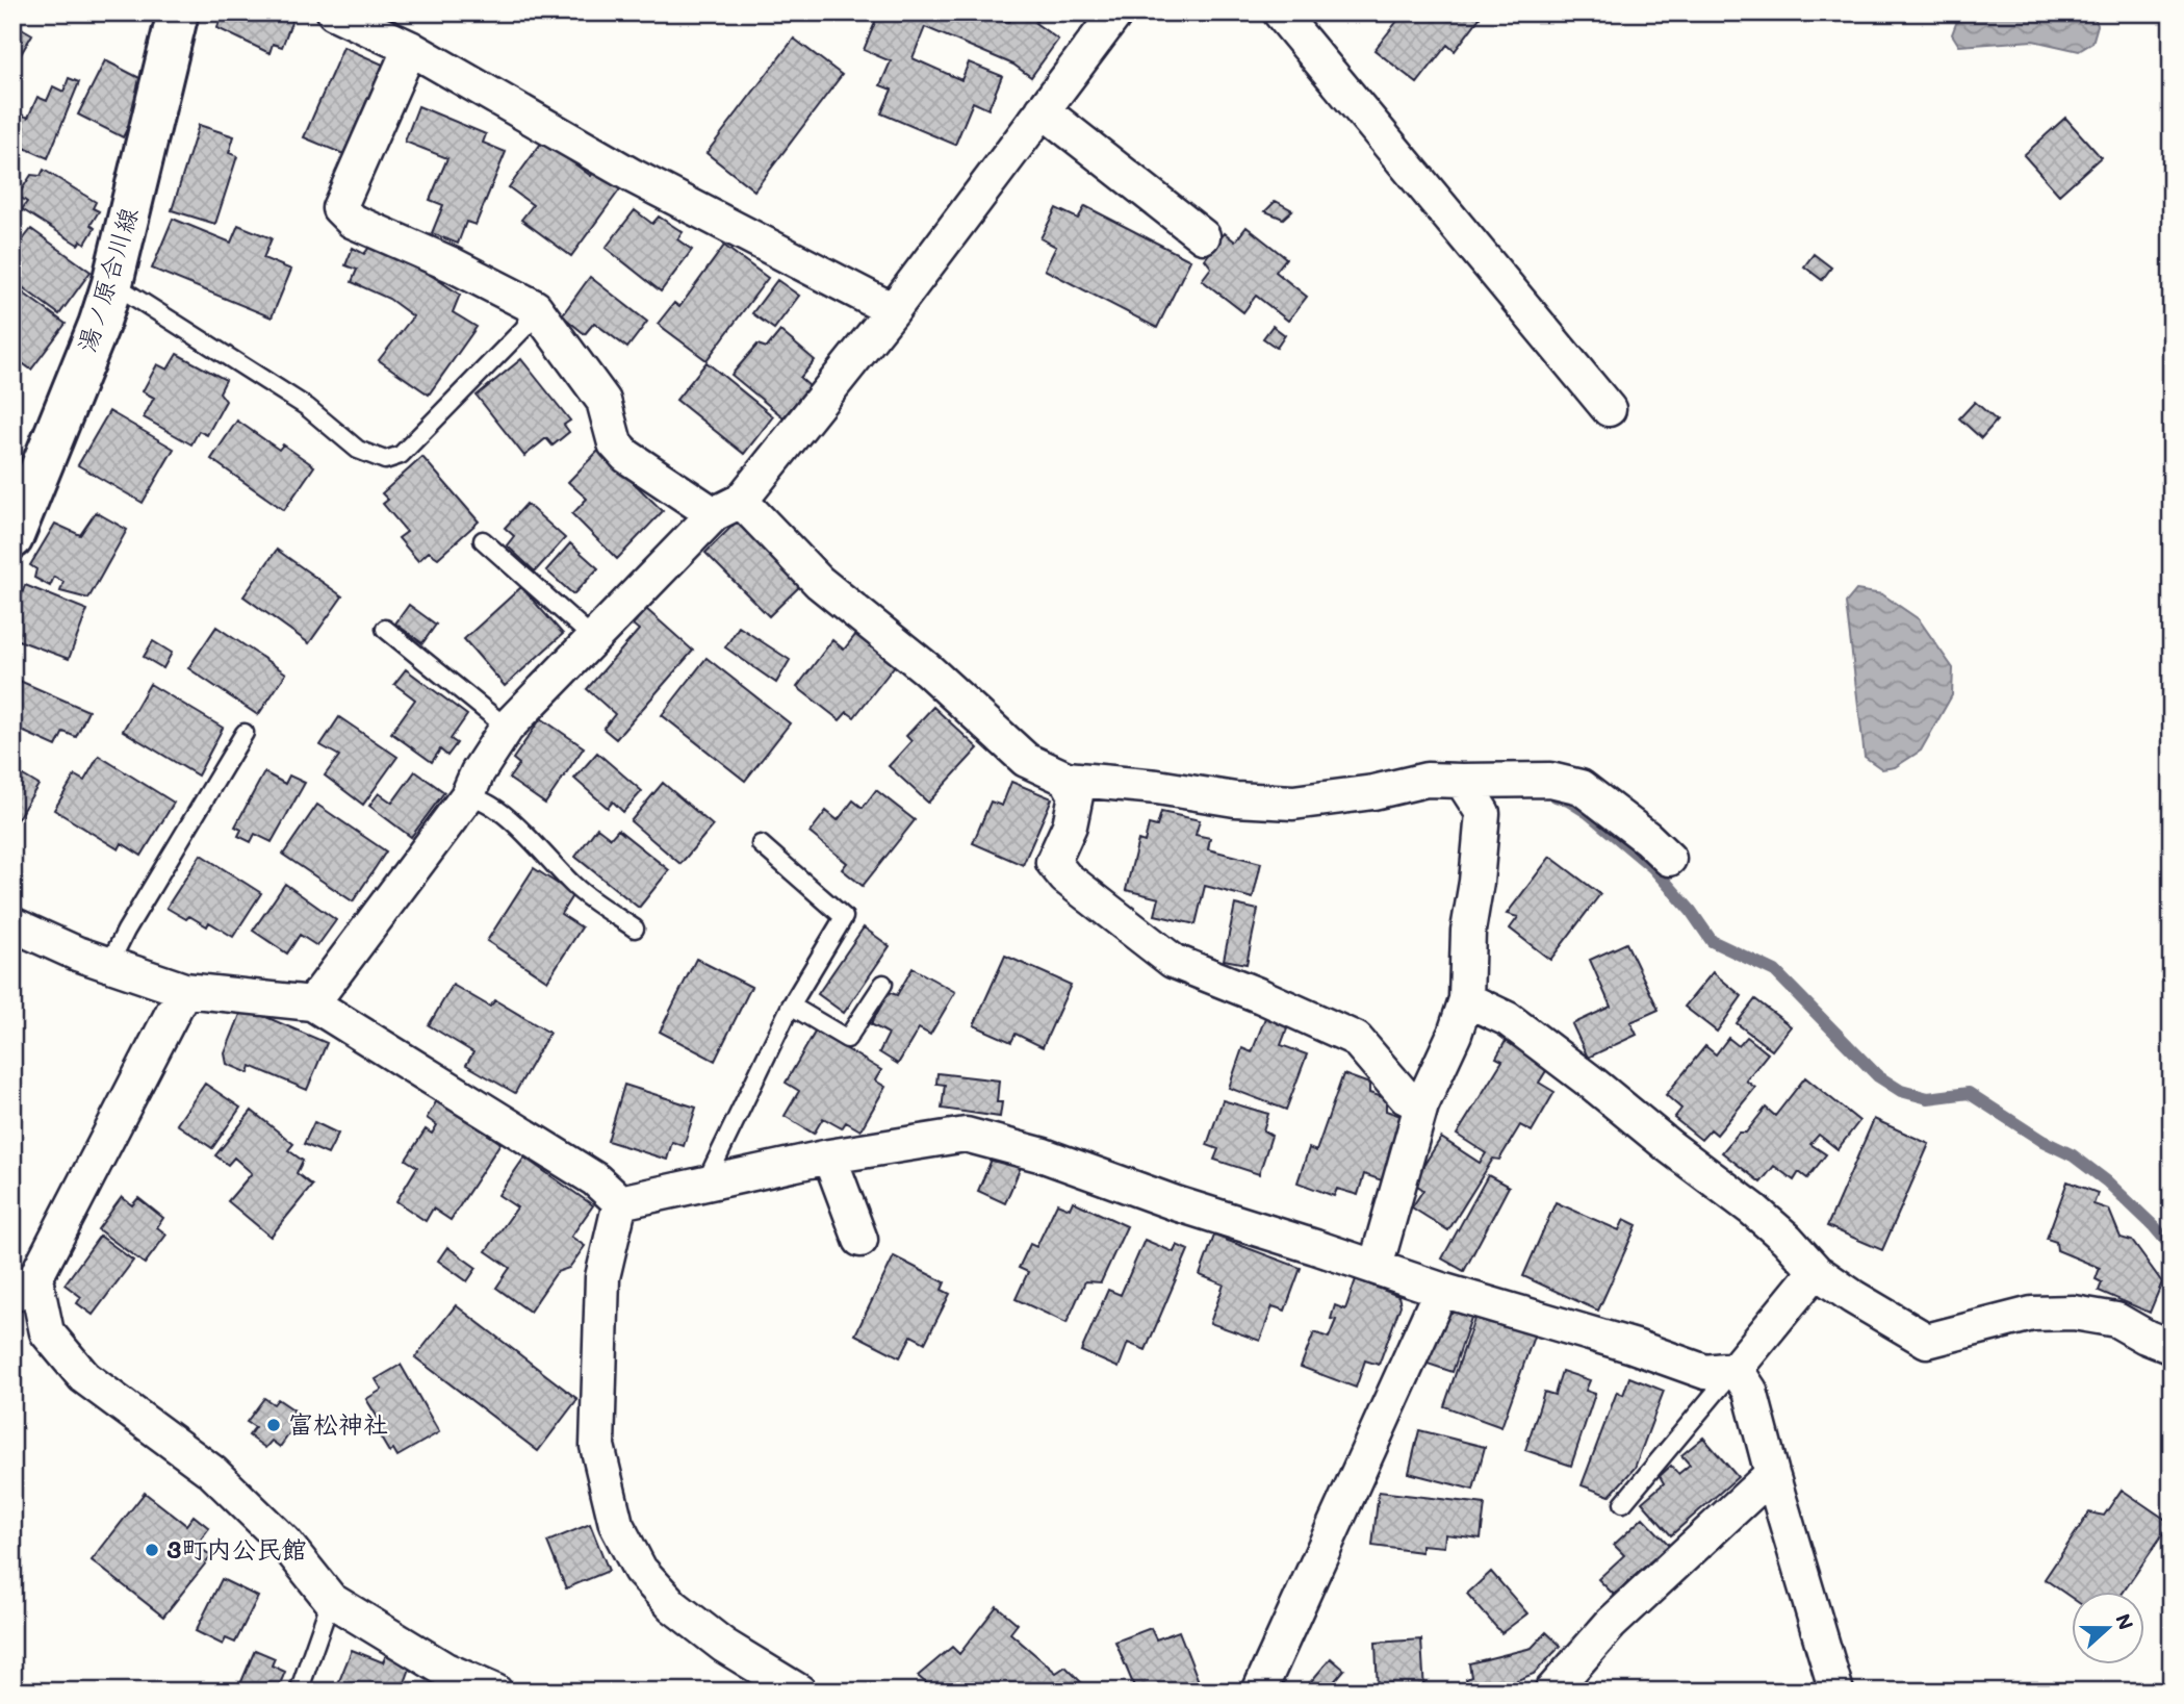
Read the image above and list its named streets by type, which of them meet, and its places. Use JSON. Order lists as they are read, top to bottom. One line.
{"streets":{"main road":["湯ノ原合川線"]},"places":["富松神社","3町内公民館"],"north":"right"}
